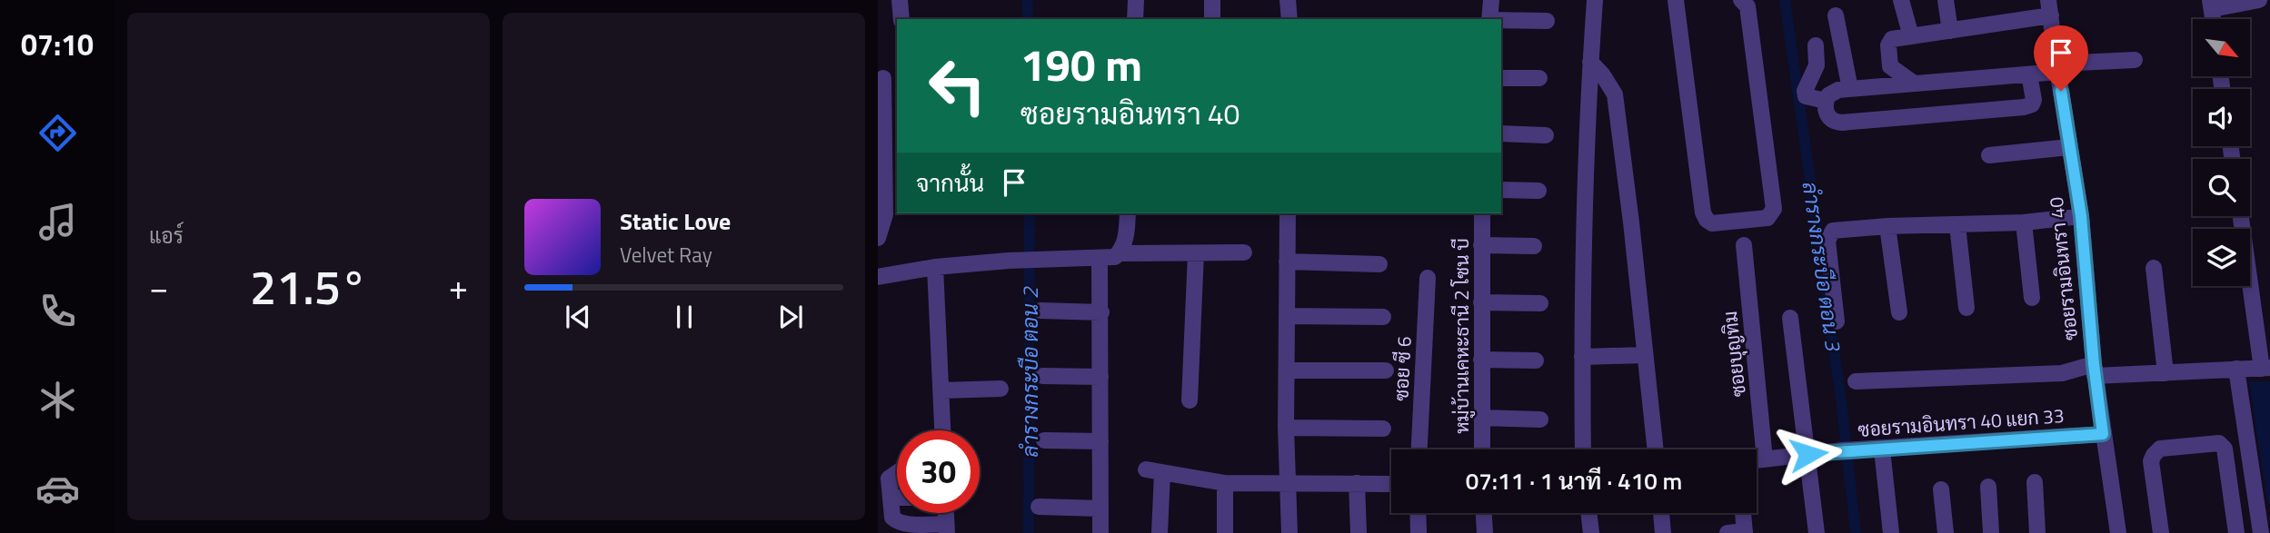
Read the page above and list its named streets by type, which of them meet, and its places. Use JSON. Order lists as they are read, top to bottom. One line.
{"streets":{"street":["ซอยรามอินทรา 40","หมู่บ้านเคหะธานี 2 โซน บี","ซอยบุญทิม","ซอย ซี 6","ซอยรามอินทรา 40 แยก 33"]},"crossings":[["ซอยรามอินทรา 40","ซอยรามอินทรา 40 แยก 33"],["ซอยบุญทิม","ซอยรามอินทรา 40 แยก 33"]],"water":["ลำรางกระบือ ตอน 3","ลำรางกระบือ ตอน 2"],"north":"bottom right","page":{"tabs":"07:10","tile":"แอร์","turn":["190 m","ซอยรามอินทรา 40"],"then":"จากนั้น","song":["Static Love","Velvet Ray"],"heat":["−","21.5°","+"],"limit":"30","trip":"07:11 · 1 นาที · 410 m"}}
